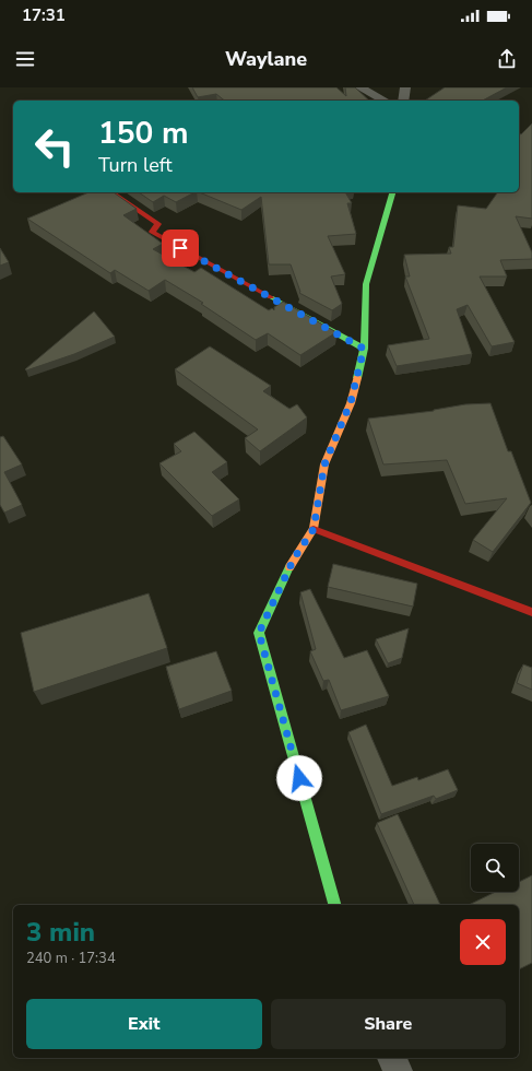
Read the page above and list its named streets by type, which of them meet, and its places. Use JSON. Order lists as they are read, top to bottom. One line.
{"page":{"status":"17:31","header":"Waylane","turn":["150 m","Turn left"],"heading":["3 min","240 m · 17:34"],"buttons":["Exit","Share"]}}
